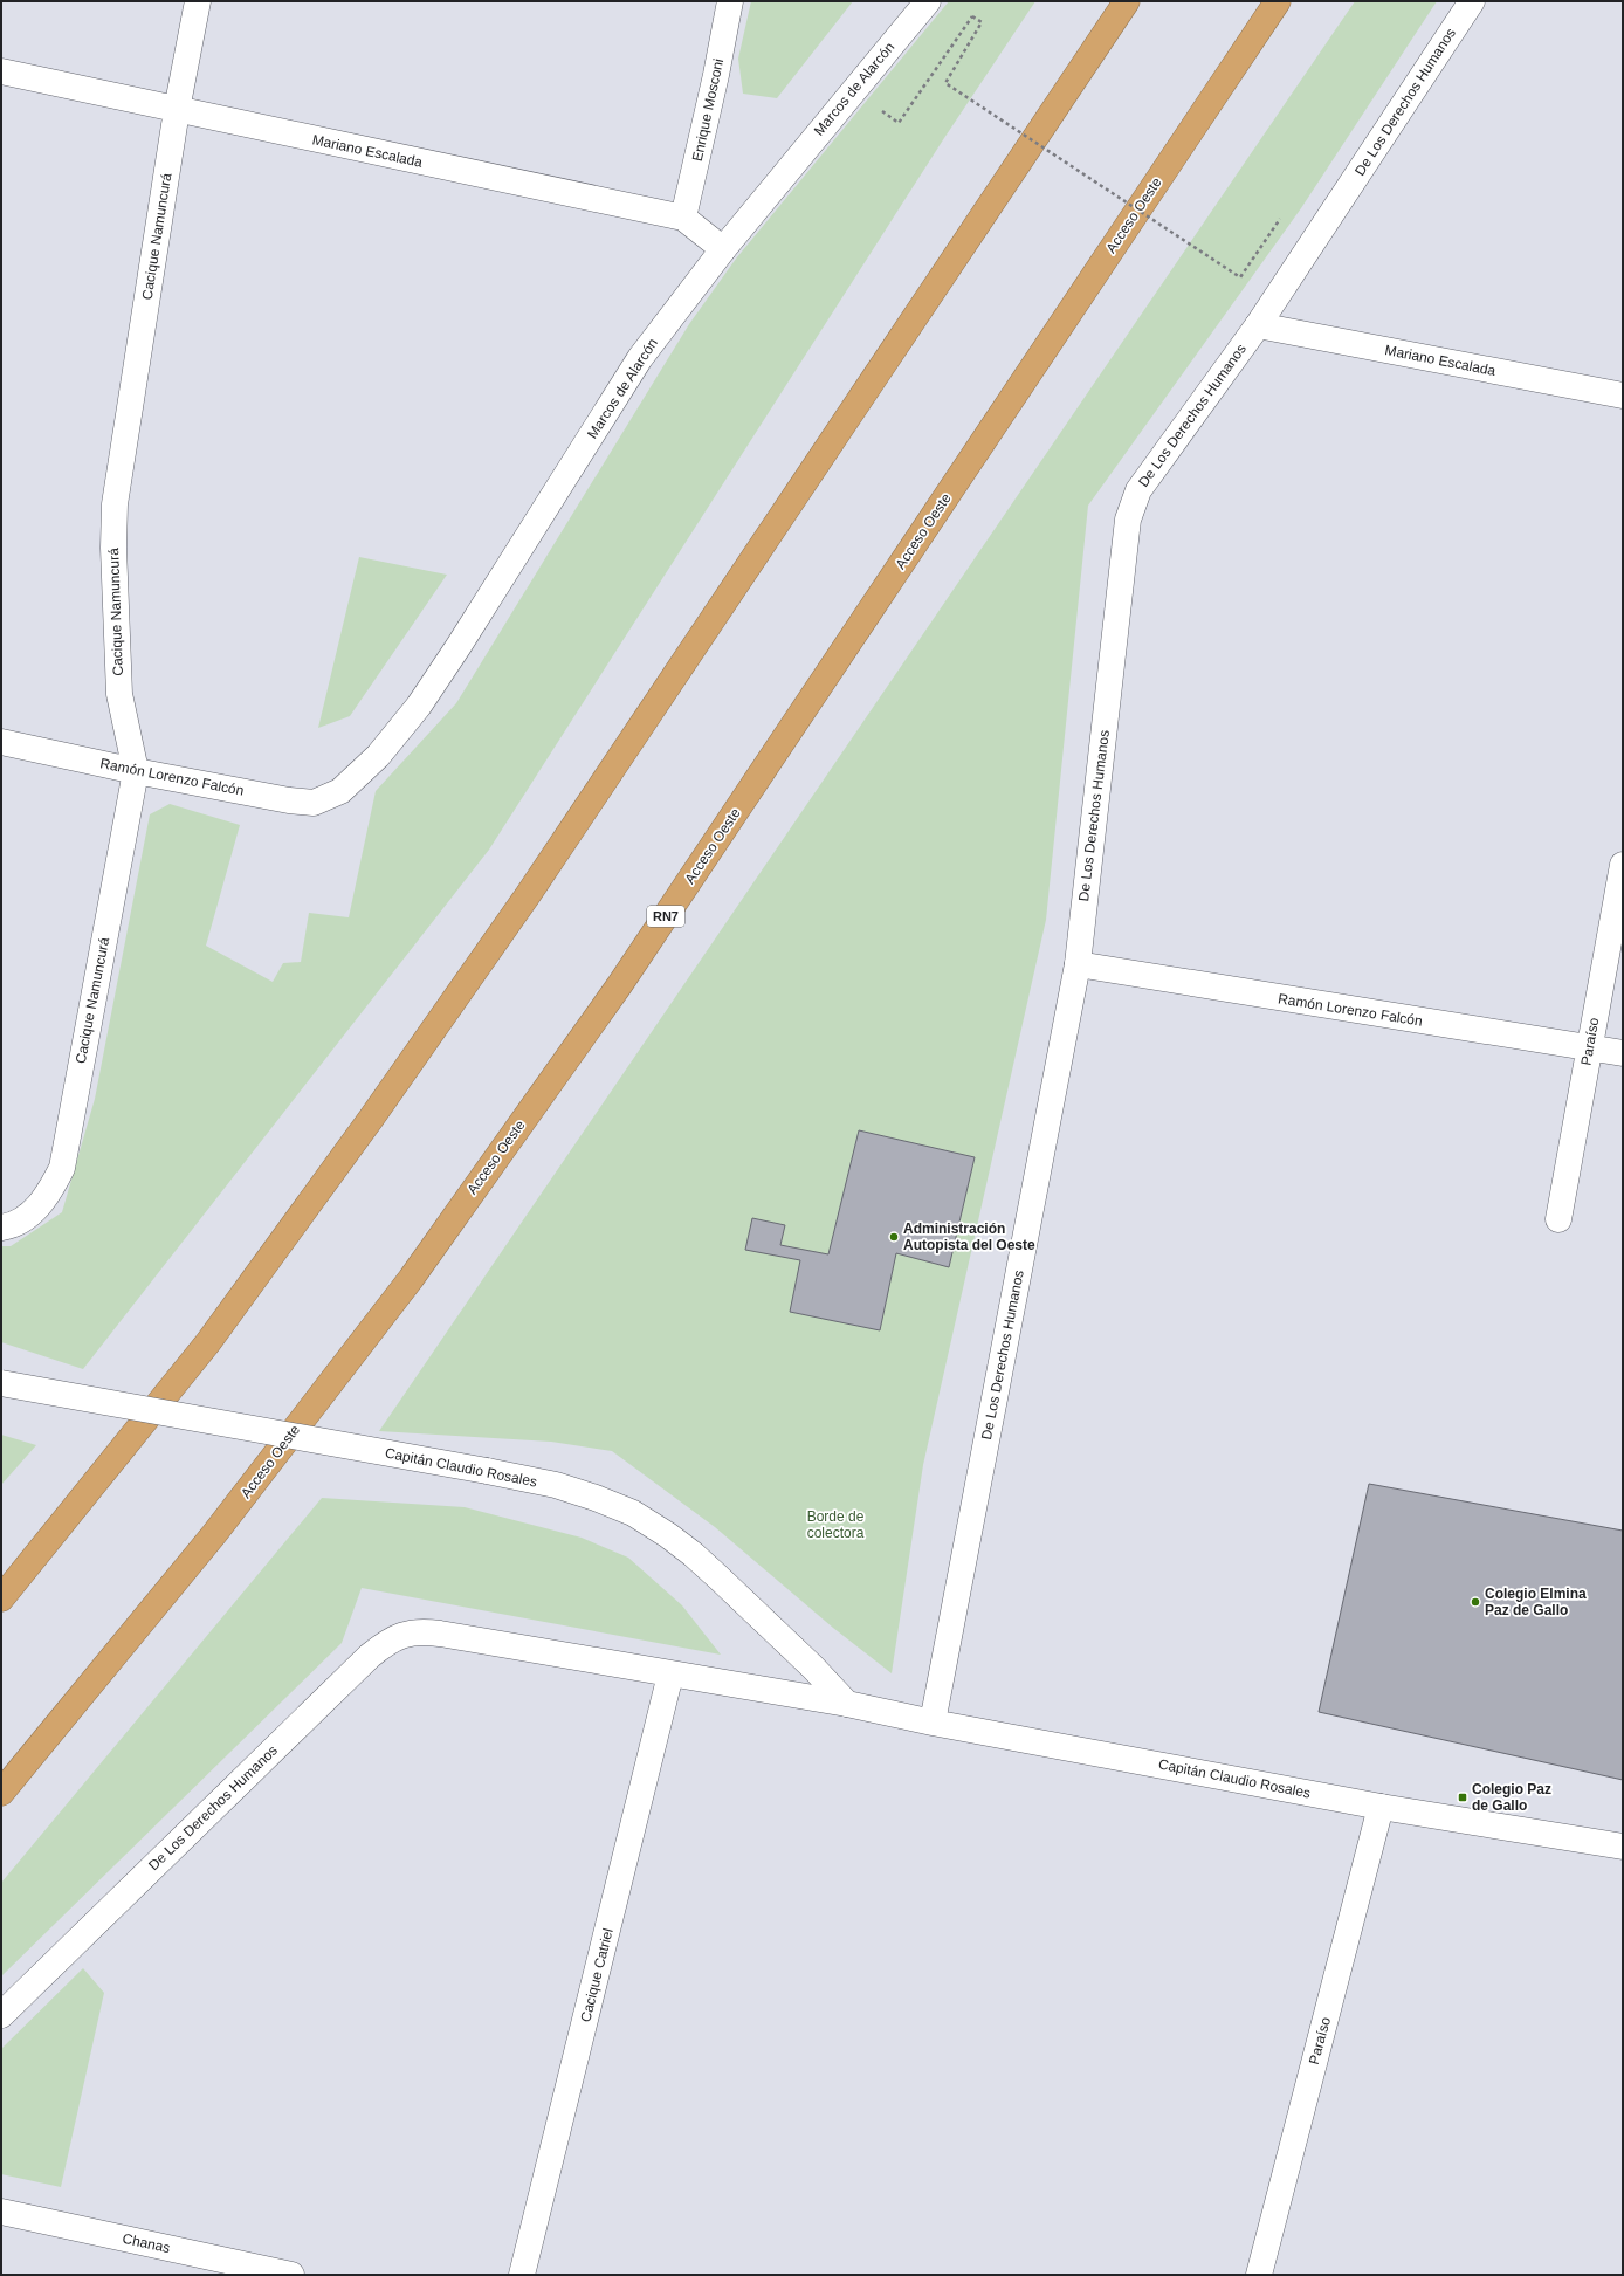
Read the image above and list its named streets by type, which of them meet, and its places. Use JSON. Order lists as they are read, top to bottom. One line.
{"streets":{"highway":["Acceso Oeste","RN7"],"street":["Marcos de Alarcón","De Los Derechos Humanos","Enrique Mosconi","Mariano Escalada","Cacique Namuncurá","Ramón Lorenzo Falcón","Paraíso","Capitán Claudio Rosales","Cacique Catriel","Chanas"]},"crossings":[["Marcos de Alarcón","Mariano Escalada"],["Marcos de Alarcón","Ramón Lorenzo Falcón"],["De Los Derechos Humanos","Mariano Escalada"],["De Los Derechos Humanos","Ramón Lorenzo Falcón"],["De Los Derechos Humanos","Capitán Claudio Rosales"],["Enrique Mosconi","Mariano Escalada"],["Mariano Escalada","Cacique Namuncurá"],["Cacique Namuncurá","Ramón Lorenzo Falcón"],["Ramón Lorenzo Falcón","Paraíso"],["Paraíso","Capitán Claudio Rosales"],["Capitán Claudio Rosales","Cacique Catriel"]],"parks":["Borde de colectora"],"places":{"other":["Administración Autopista del Oeste","Colegio Elmina Paz de Gallo"],"transit":["Colegio Paz de Gallo"]}}
